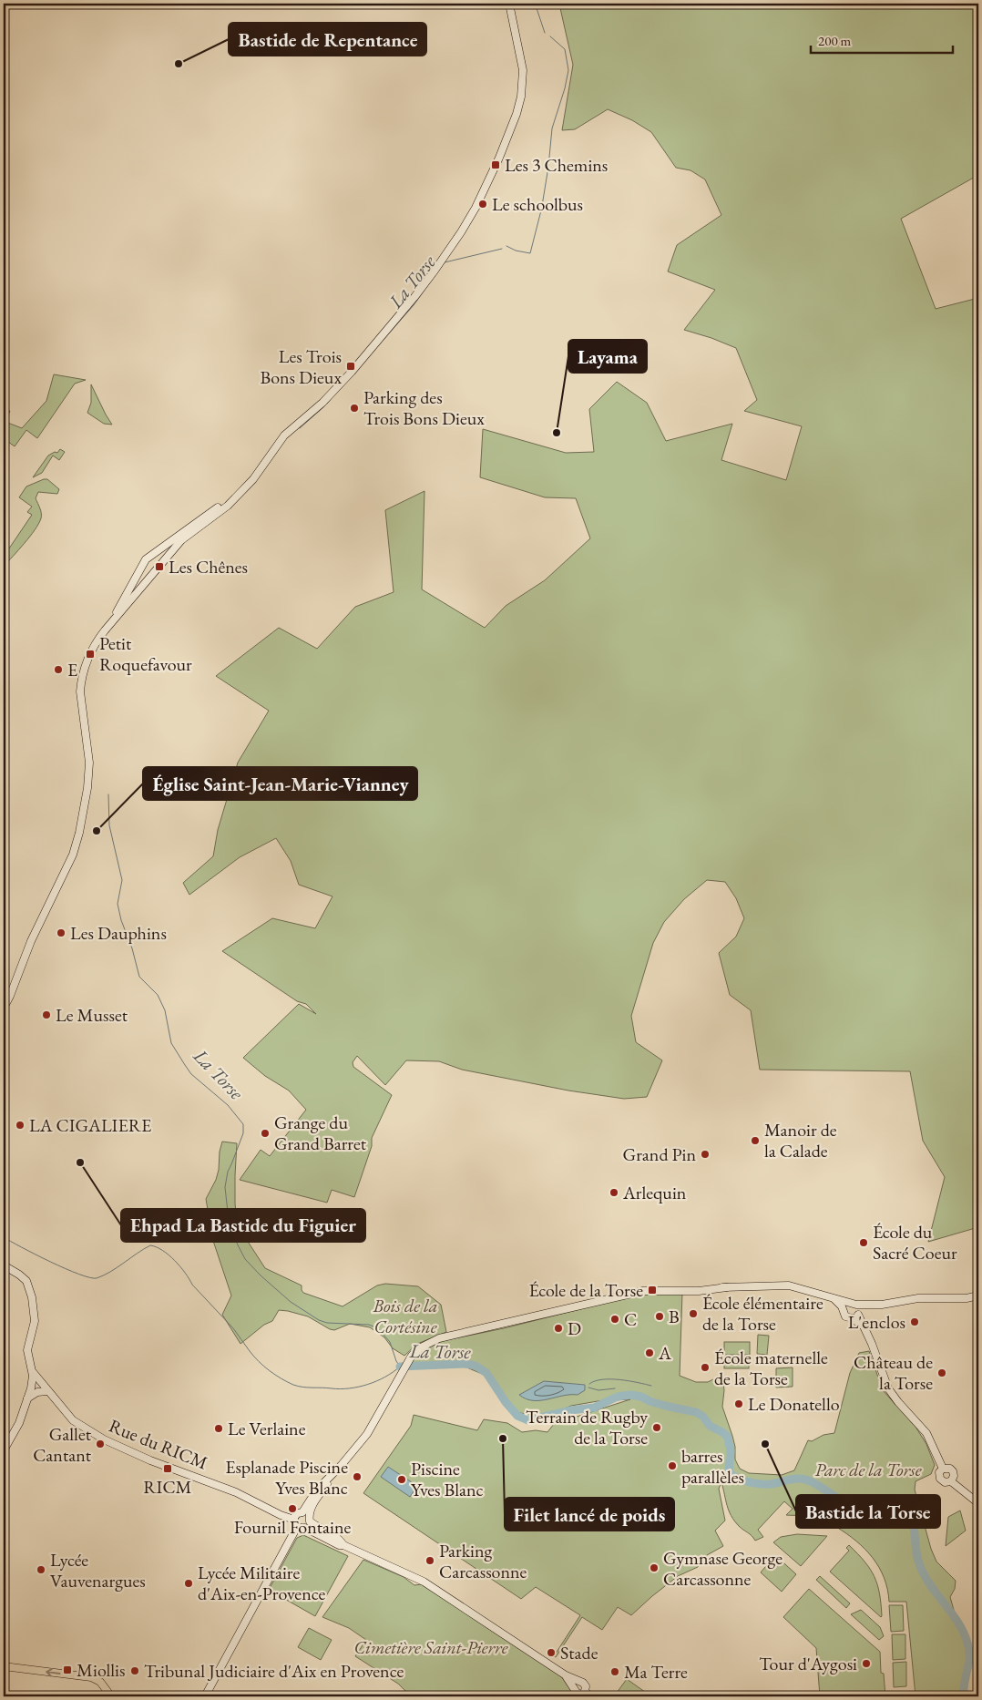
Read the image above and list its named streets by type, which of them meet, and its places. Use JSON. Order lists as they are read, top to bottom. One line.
{"streets":{"main road":["Rue du RICM"]},"water":["La Torse"],"parks":["Bois de la Cortésine","Parc de la Torse","Cimetière Saint-Pierre"],"places":{"other":["Bastide de Repentance","Le schoolbus","Parking des Trois Bons Dieux","Layama","E","Église Saint-Jean-Marie-Vianney","Les Dauphins","Le Musset","LA CIGALIERE","Grange du Grand Barret","Manoir de la Calade","Grand Pin","Ehpad La Bastide du Figuier","Arlequin","École du Sacré Coeur","École élémentaire de la Torse","B","C","L'enclos","D","A","École maternelle de la Torse","Château de la Torse","Le Donatello","Terrain de Rugby de la Torse","Le Verlaine","Filet lancé de poids","Gallet Cantant","Bastide la Torse","barres parallèles","Esplanade Piscine Yves Blanc","Piscine Yves Blanc","Fournil Fontaine","Parking Carcassonne","Gymnase George Carcassonne","Lycée Vauvenargues","Lycée Militaire d'Aix-en-Provence","Stade","Tour d'Aygosi","Tribunal Judiciaire d'Aix en Provence","Ma Terre"],"transit":["Les 3 Chemins","Les Trois Bons Dieux","Les Chênes","Petit Roquefavour","École de la Torse","RICM","Miollis"]},"scale_bar":"200 m"}
